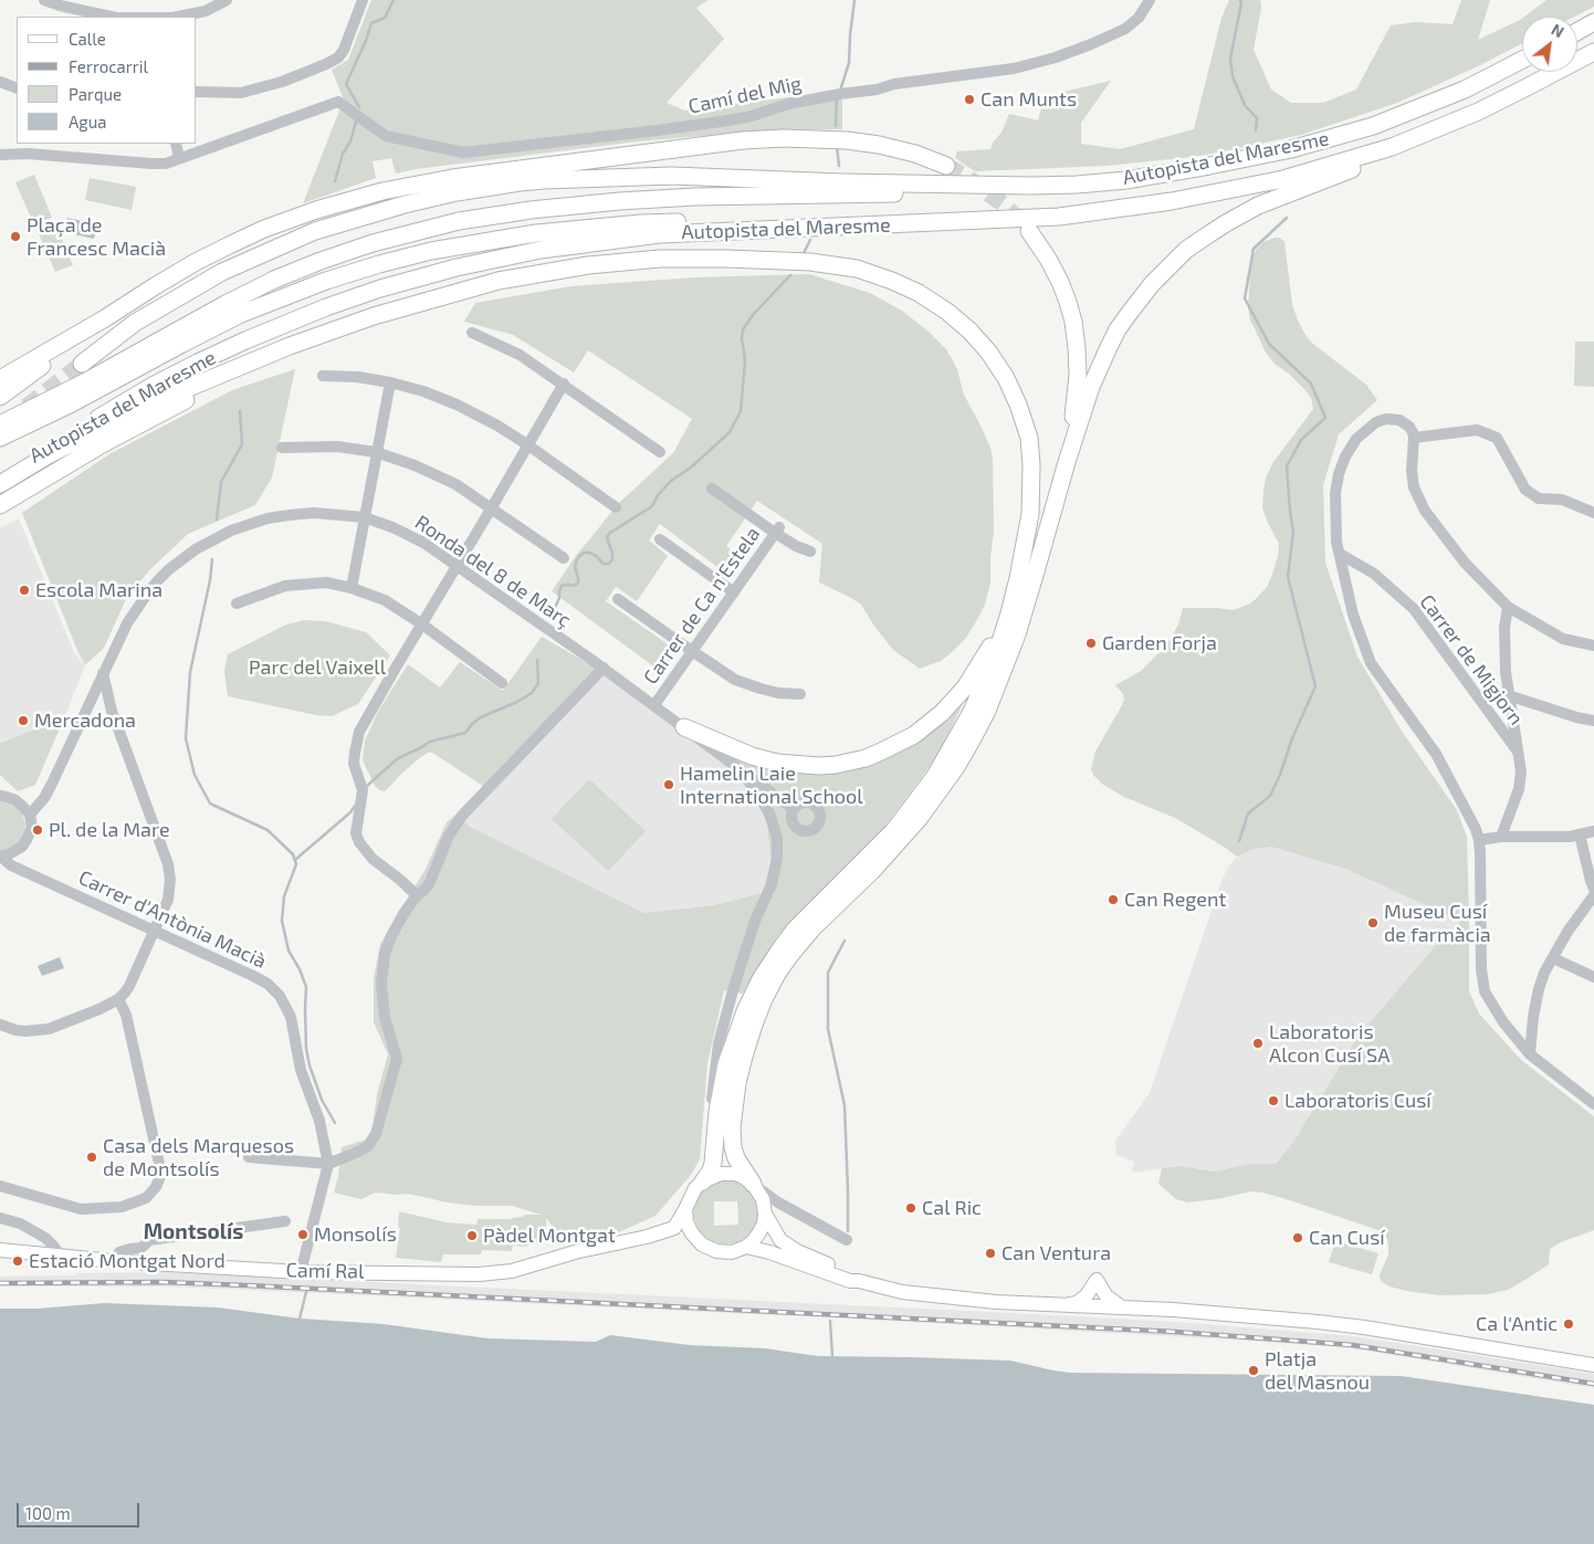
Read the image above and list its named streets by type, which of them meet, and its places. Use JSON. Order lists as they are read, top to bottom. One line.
{"streets":{"highway":["Autopista del Maresme"],"main road":["Camí Ral"],"street":["Camí del Mig","Ronda del 8 de Març","Carrer de Ca n'Estela","Carrer de Migjorn","Carrer d'Antònia Macià"]},"crossings":[["Ronda del 8 de Març","Carrer de Ca n'Estela"]],"districts":["Montsolís"],"parks":["Parc del Vaixell"],"places":["Can Munts","Plaça de Francesc Macià","Escola Marina","Garden Forja","Mercadona","Hamelin Laie International School","Pl. de la Mare","Can Regent","Museu Cusí de farmàcia","Laboratoris Alcon Cusí SA","Laboratoris Cusí","Casa dels Marquesos de Montsolís","Cal Ric","Monsolís","Pàdel Montgat","Can Cusí","Can Ventura","Estació Montgat Nord","Ca l'Antic","Platja del Masnou"],"legend":["Calle","Ferrocarril","Parque","Agua"],"scale_bar":"100 m","north":"top right"}
